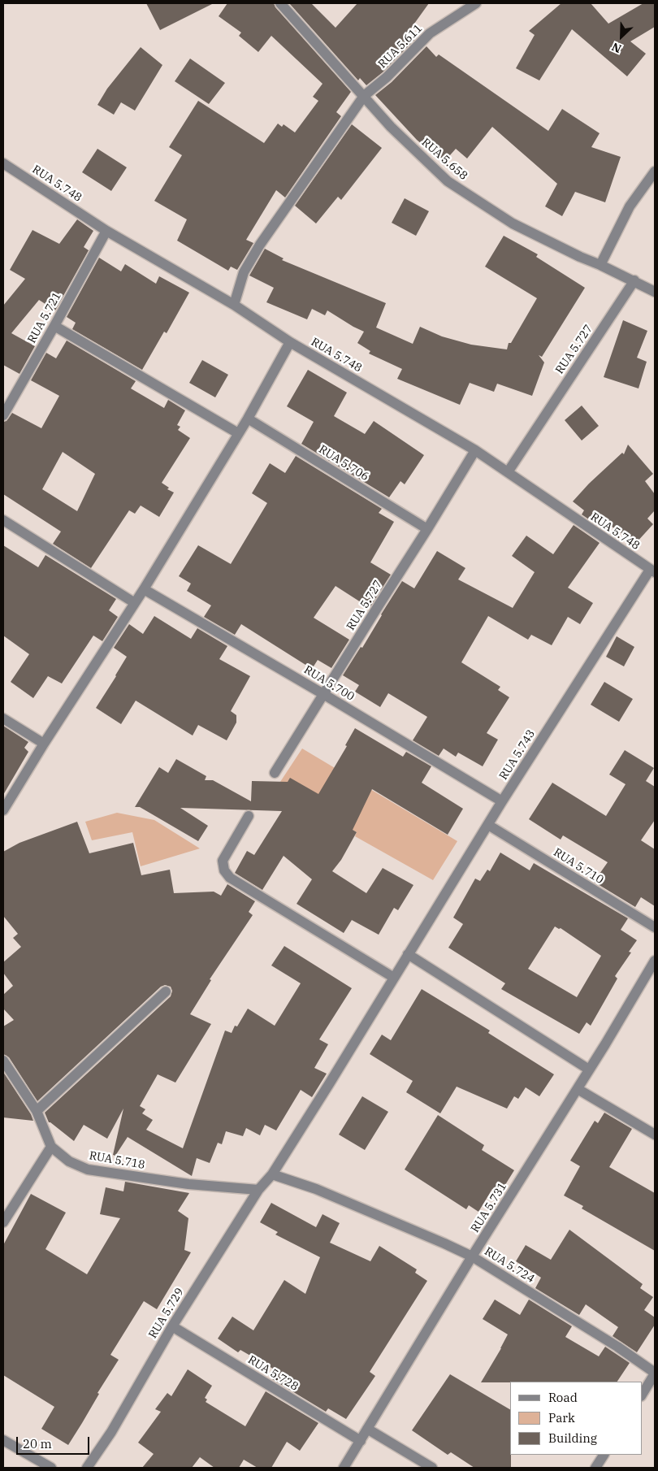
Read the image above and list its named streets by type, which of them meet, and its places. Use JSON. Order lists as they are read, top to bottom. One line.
{"streets":{"street":["RUA 5.611","RUA 5.658","RUA 5.748","RUA 5.721","RUA 5.727","RUA 5.706","RUA 5.700","RUA 5.743","RUA 5.710","RUA 5.718","RUA 5.731","RUA 5.724","RUA 5.729","RUA 5.728"]},"crossings":[["RUA 5.611","RUA 5.658"],["RUA 5.611","RUA 5.748"],["RUA 5.658","RUA 5.727"],["RUA 5.748","RUA 5.721"],["RUA 5.748","RUA 5.727"],["RUA 5.748","RUA 5.743"],["RUA 5.727","RUA 5.706"],["RUA 5.727","RUA 5.700"],["RUA 5.700","RUA 5.743"],["RUA 5.743","RUA 5.710"],["RUA 5.743","RUA 5.729"],["RUA 5.718","RUA 5.729"],["RUA 5.731","RUA 5.724"],["RUA 5.731","RUA 5.728"],["RUA 5.724","RUA 5.729"],["RUA 5.729","RUA 5.728"]],"legend":["Road","Park","Building"],"scale_bar":"20 m","north":"bottom left"}
